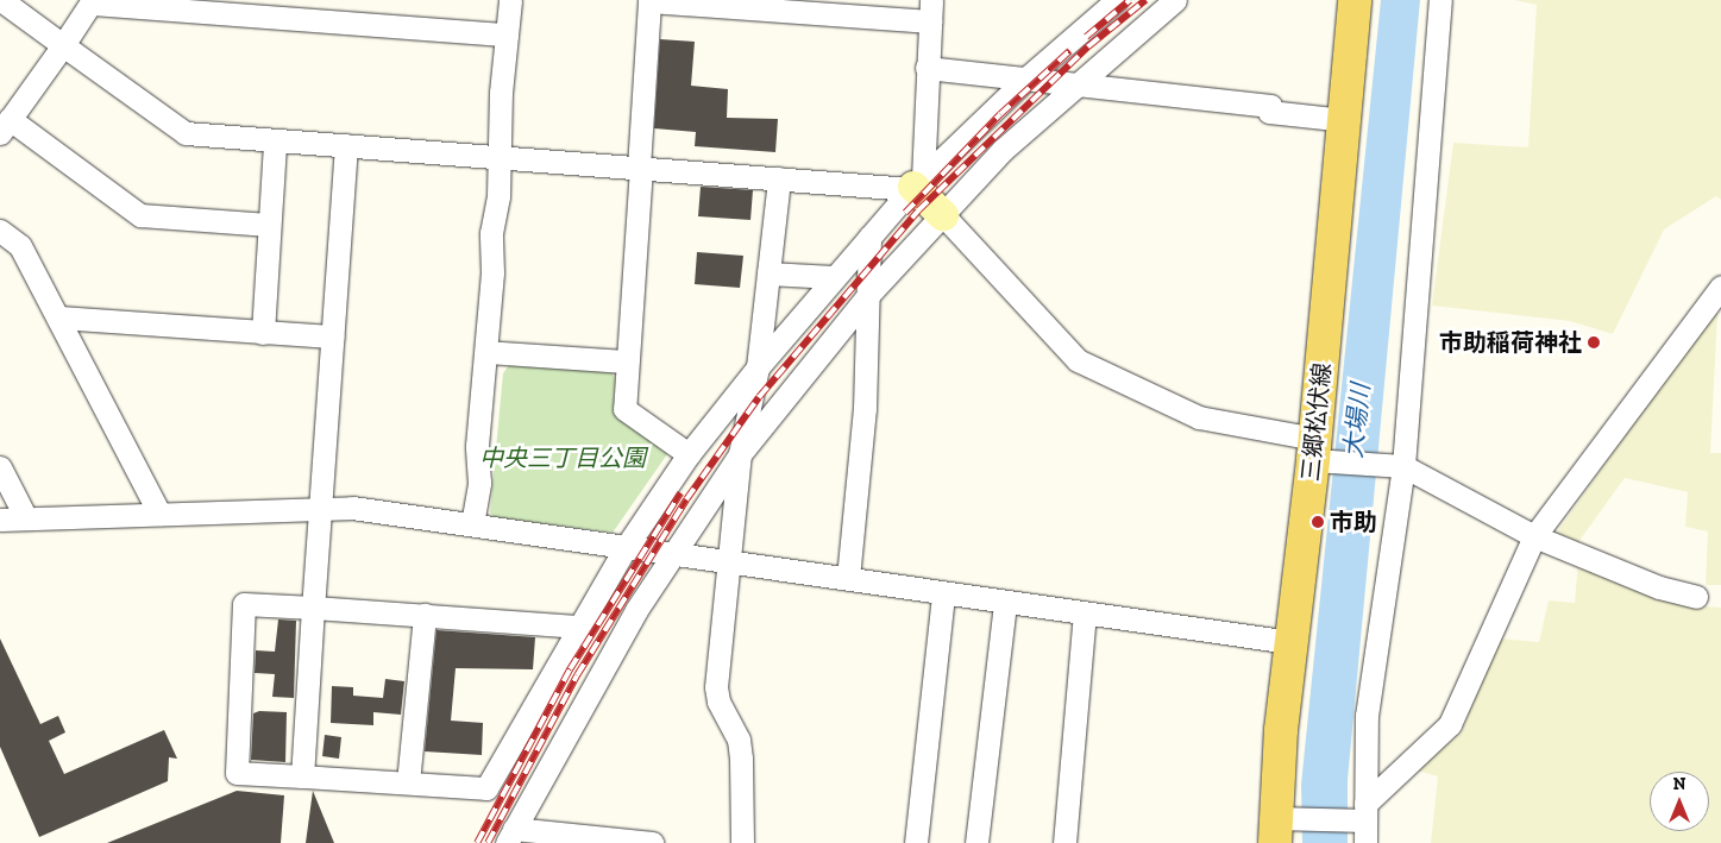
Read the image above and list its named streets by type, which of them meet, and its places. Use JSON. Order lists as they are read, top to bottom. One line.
{"streets":{"main road":["三郷松伏線"]},"water":["大場川"],"parks":["中央三丁目公園"],"places":["市助稲荷神社","市助"],"north":"top"}
